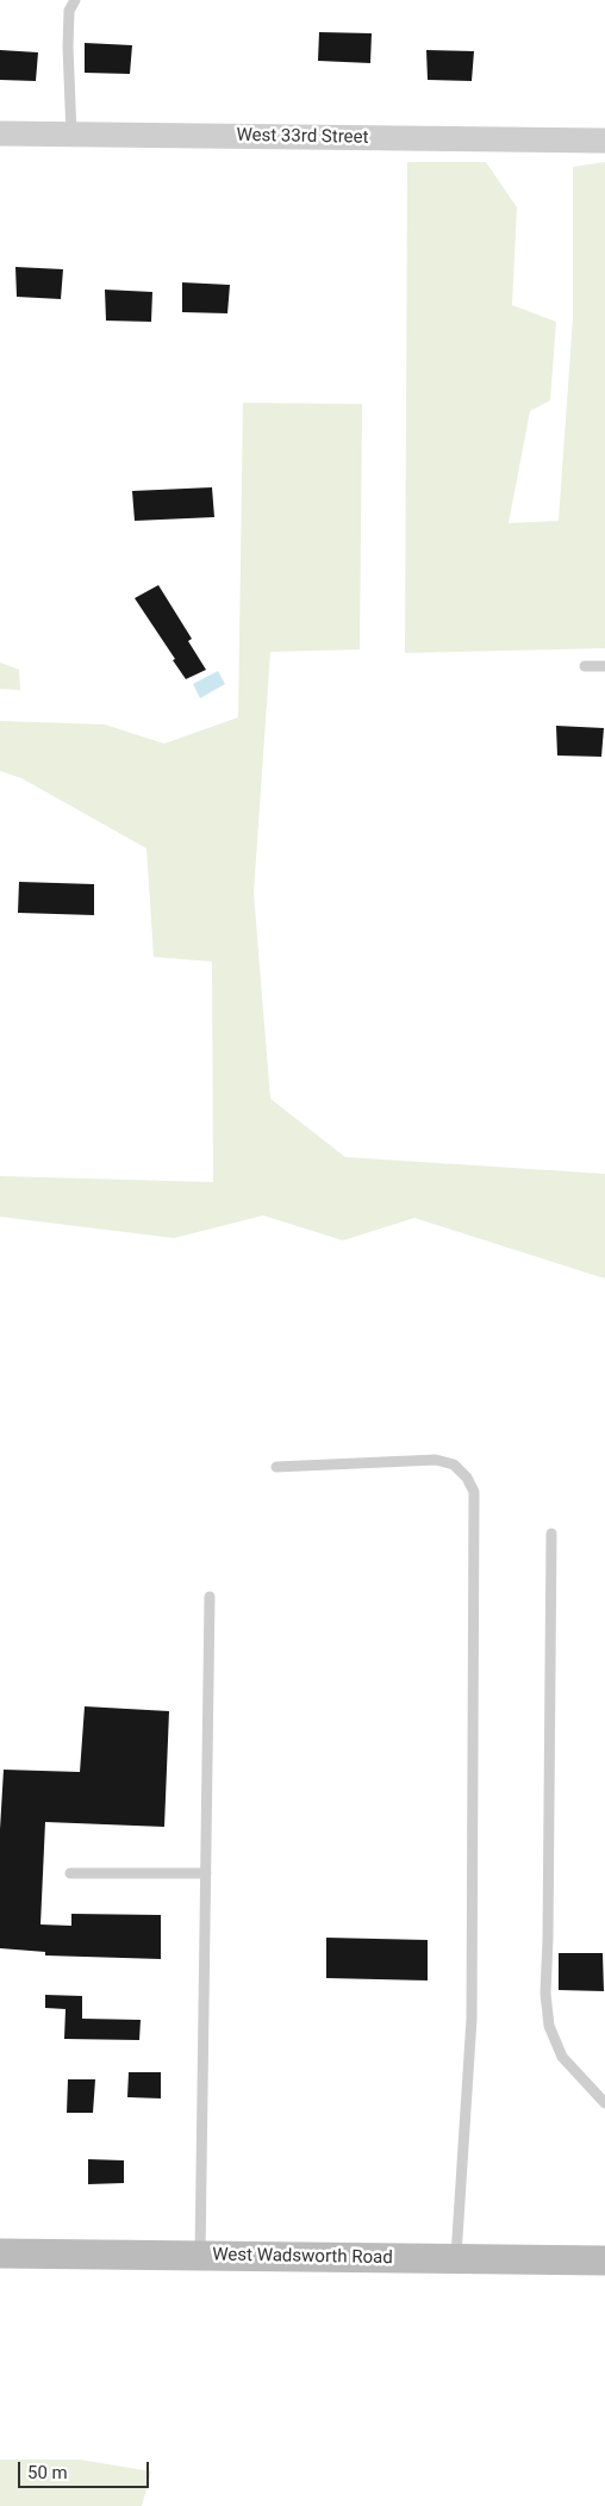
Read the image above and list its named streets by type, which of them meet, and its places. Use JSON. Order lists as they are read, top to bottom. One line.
{"streets":{"main road":["West Wadsworth Road"],"street":["West 33rd Street"]},"scale_bar":"50 m"}
